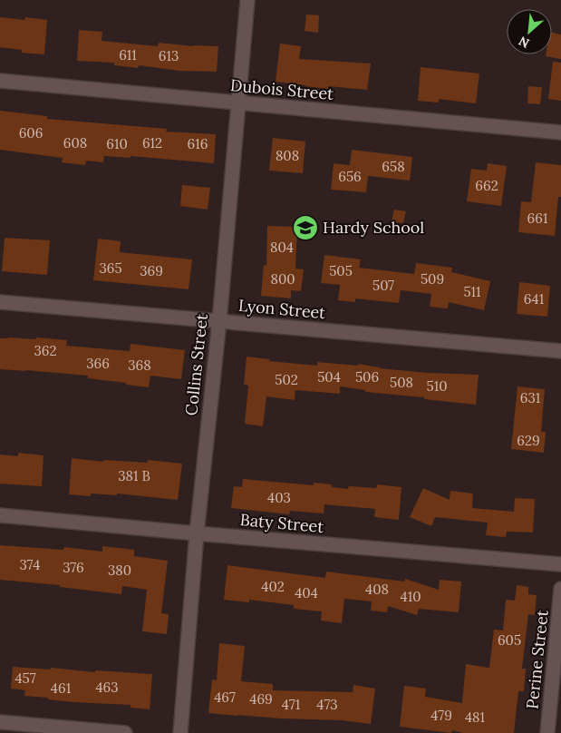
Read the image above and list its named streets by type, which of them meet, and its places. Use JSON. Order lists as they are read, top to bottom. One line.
{"streets":{"street":["Dubois Street","Lyon Street","Collins Street","Baty Street","Perine Street"]},"crossings":[["Dubois Street","Collins Street"],["Lyon Street","Collins Street"],["Collins Street","Baty Street"]],"places":{"school or university":["Hardy School"]},"house_numbers":["611","613","606","608","612","610","616","808","658","656","662","661","804","365","369","505","800","509","507","511","641","362","366","368","504","506","502","508","510","631","629","381 B","403","374","376","380","402","408","404","410","605","457","463","461","467","469","471","473","479","481"],"north":"bottom left"}
